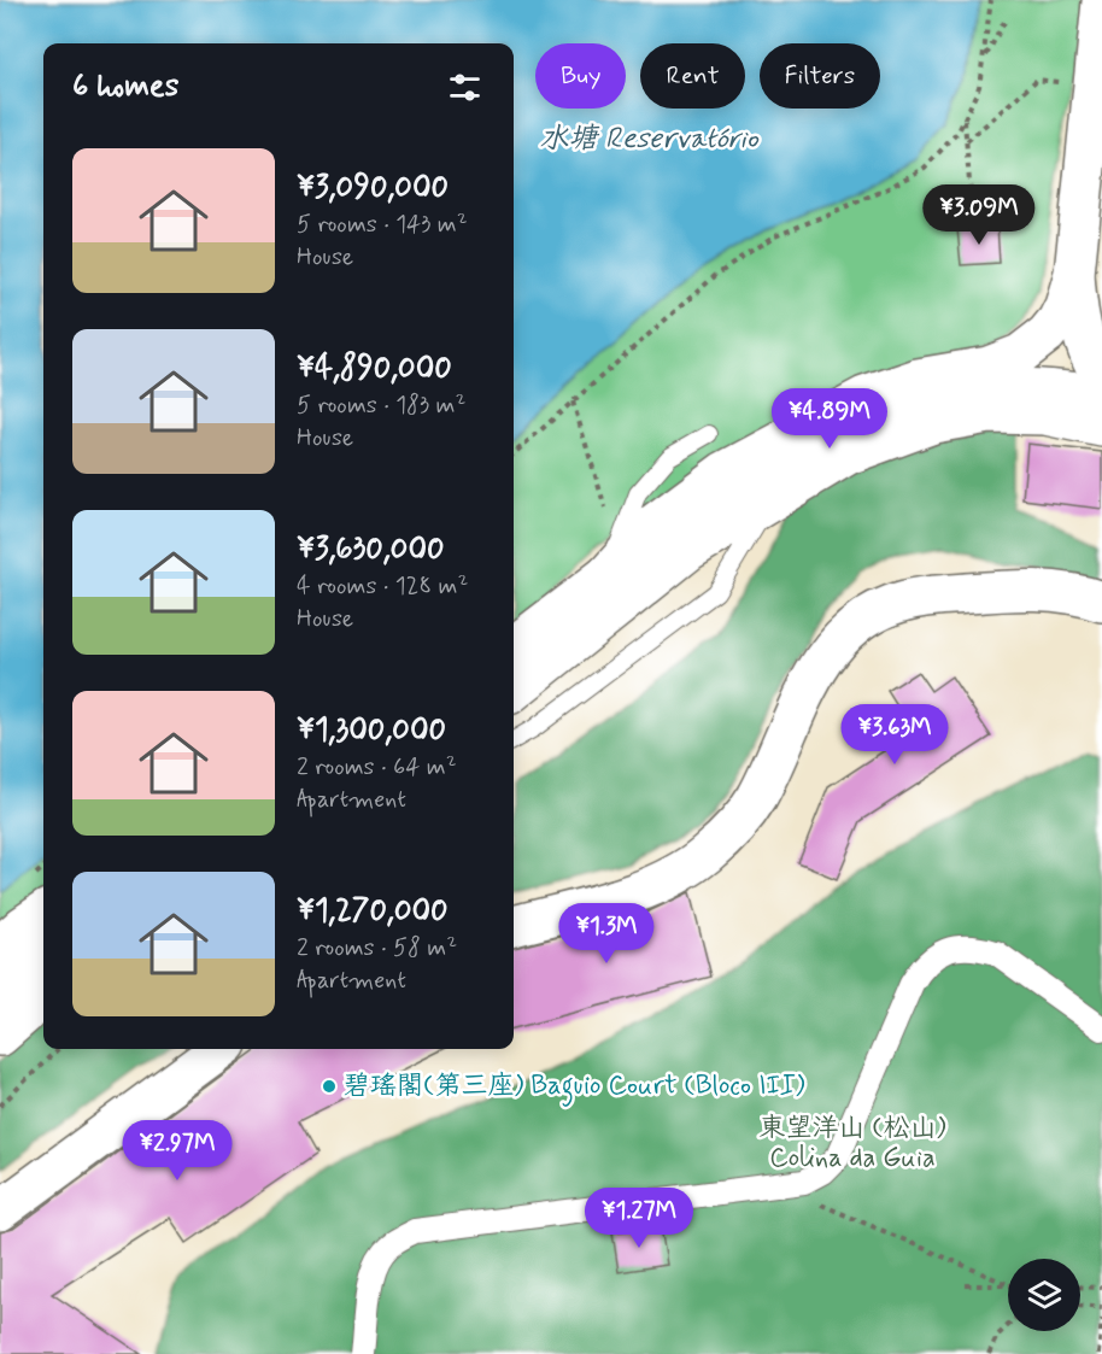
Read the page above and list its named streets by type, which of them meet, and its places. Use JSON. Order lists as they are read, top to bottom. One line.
{"water":["水塘 Reservatório"],"parks":["東望洋山 (松山) Colina da Guia"],"places":["碧瑤閣(第三座) Baguio Court (Bloco III)"],"page":{"chip":["Buy","Rent","Filters"],"heading":"6 homes","list":[{"name":"¥3,090,000","note":"5 rooms · 143 m² · House"},{"name":"¥4,890,000","note":"5 rooms · 183 m² · House"},{"name":"¥3,630,000","note":"4 rooms · 128 m² · House"},{"name":"¥1,300,000","note":"2 rooms · 64 m² · Apartment"},{"name":"¥1,270,000","note":"2 rooms · 58 m² · Apartment"}],"price":["¥3.09M","¥4.89M","¥3.63M","¥1.3M","¥2.97M","¥1.27M"]}}
